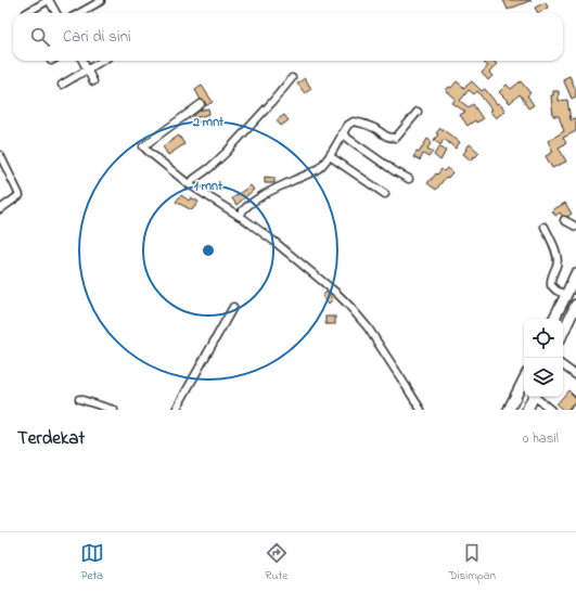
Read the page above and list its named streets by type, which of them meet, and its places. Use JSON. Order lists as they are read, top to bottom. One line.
{"page":{"search":"Cari di sini","heading":["Terdekat","0 hasil"],"nav":["Peta","Rute","Disimpan"]},"rings":["2 mnt","1 mnt"]}
